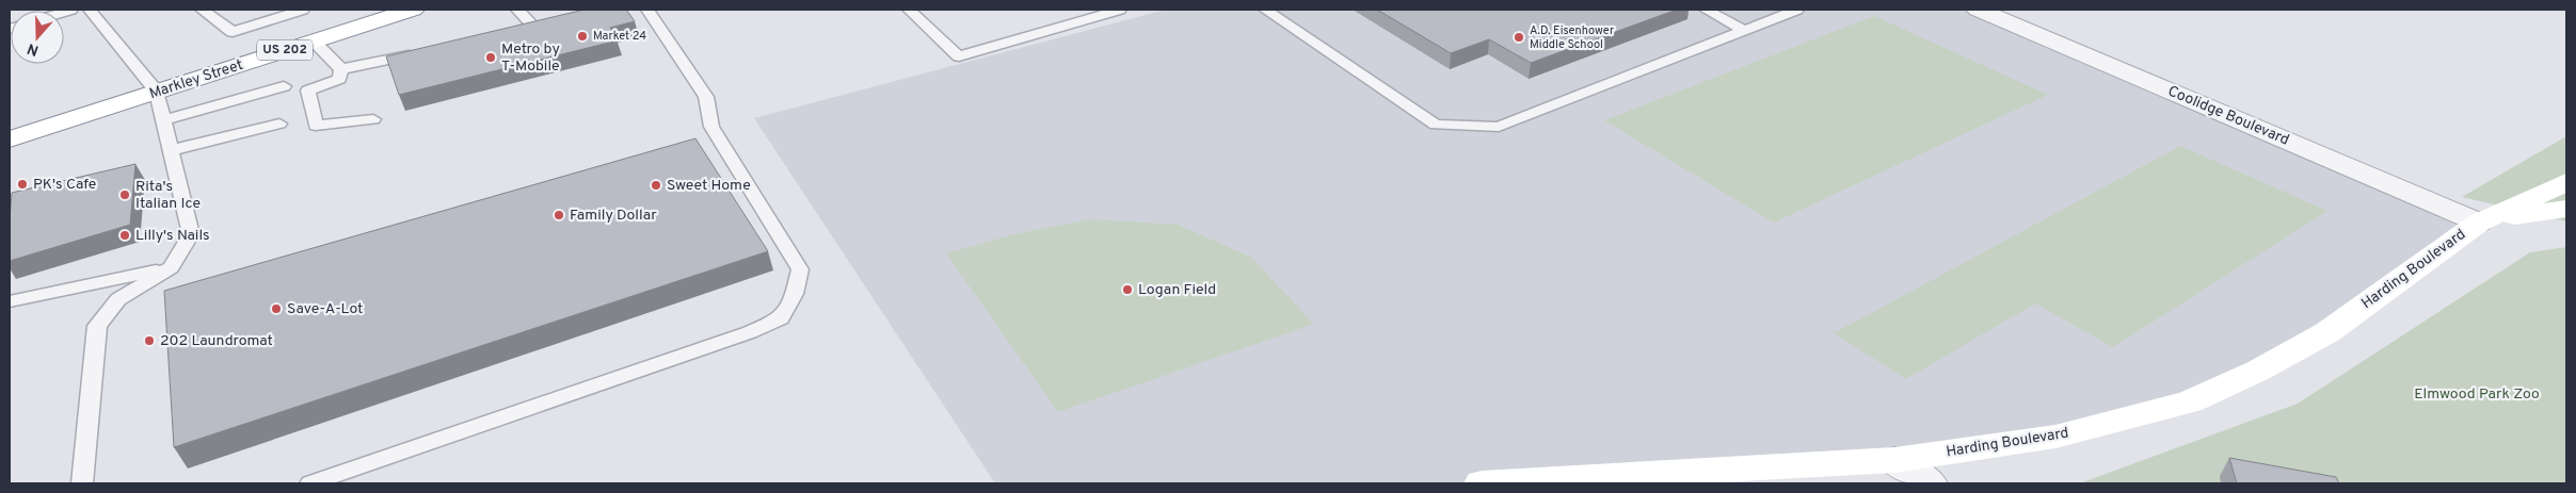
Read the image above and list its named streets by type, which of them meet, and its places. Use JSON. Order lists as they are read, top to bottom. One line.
{"streets":{"main road":["US 202","Markley Street","Harding Boulevard"],"street":["Coolidge Boulevard"]},"crossings":[["Coolidge Boulevard","Harding Boulevard"]],"parks":["Elmwood Park Zoo"],"places":["Market 24","A.D. Eisenhower Middle School","Metro by T-Mobile","PK's Cafe","Sweet Home","Rita's Italian Ice","Family Dollar","Lilly's Nails","Logan Field","Save-A-Lot","202 Laundromat"],"north":"bottom"}
